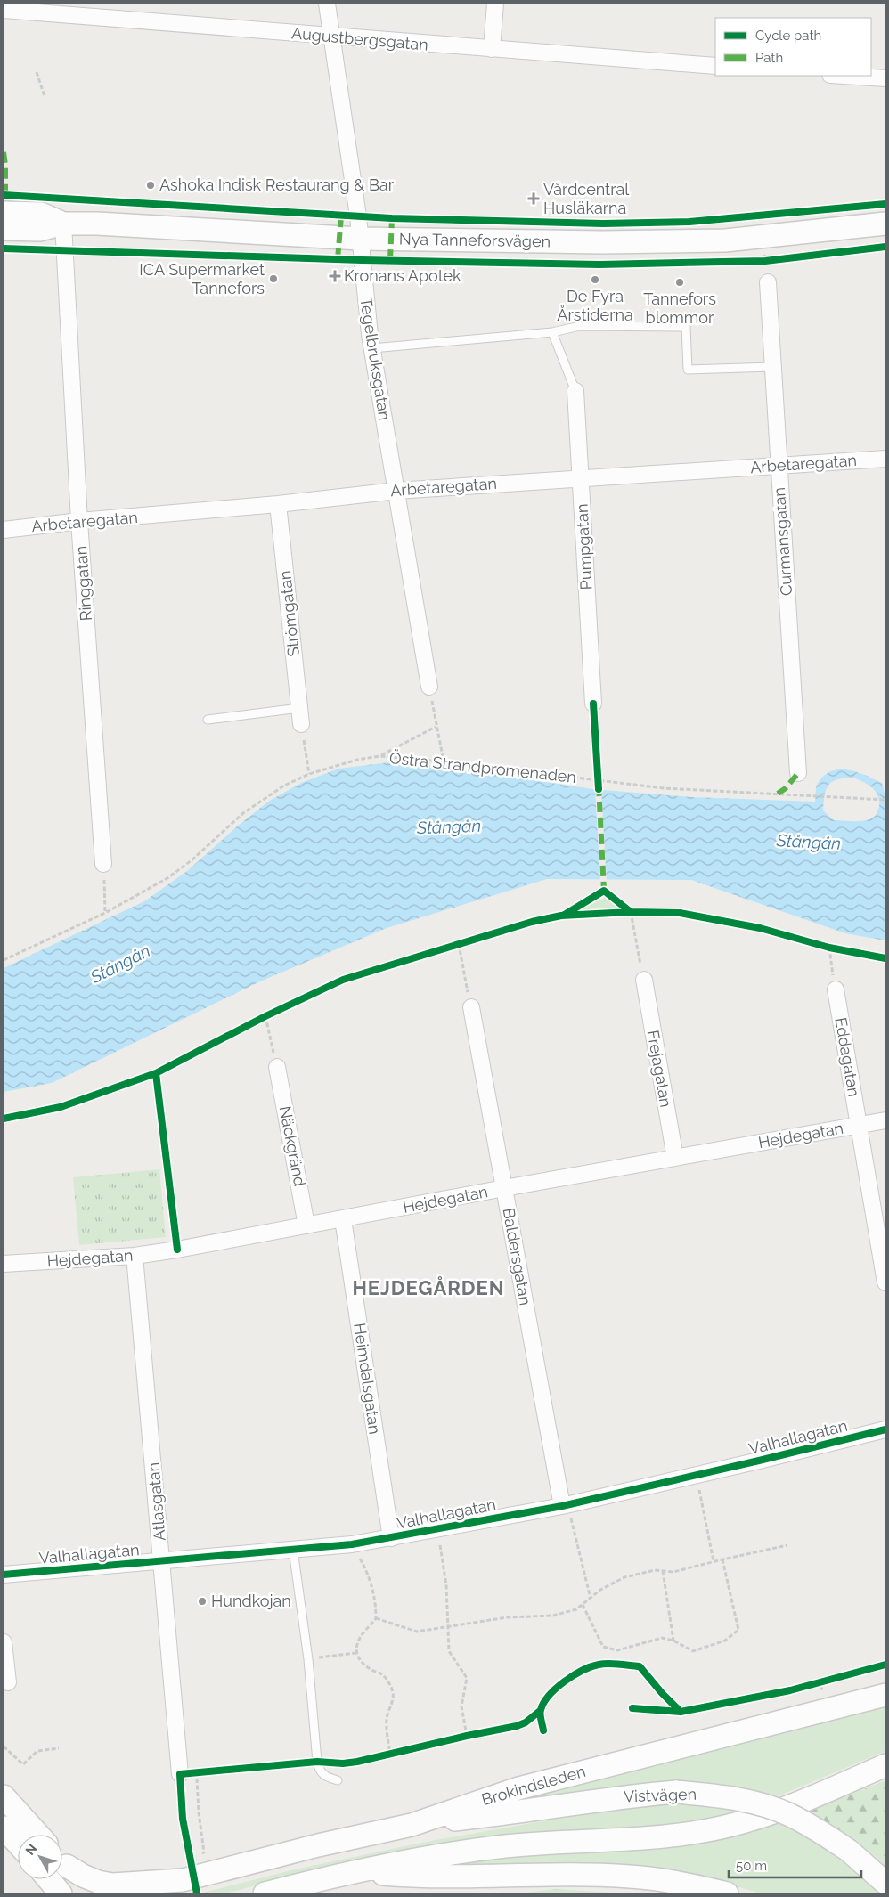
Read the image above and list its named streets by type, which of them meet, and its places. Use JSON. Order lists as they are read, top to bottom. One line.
{"streets":{"main road":["Nya Tanneforsvägen","Brokindsleden","Vistvägen"],"street":["Augustbergsgatan","Tegelbruksgatan","Arbetaregatan","Curmansgatan","Pumpgatan","Ringgatan","Strömgatan","Eddagatan","Frejagatan","Hejdegatan","Näckgränd","Baldersgatan","Heimdalsgatan","Valhallagatan","Atlasgatan"],"path":["Östra Strandpromenaden"]},"crossings":[["Augustbergsgatan","Tegelbruksgatan"],["Nya Tanneforsvägen","Tegelbruksgatan"],["Nya Tanneforsvägen","Ringgatan"],["Tegelbruksgatan","Arbetaregatan"],["Arbetaregatan","Curmansgatan"],["Arbetaregatan","Pumpgatan"],["Arbetaregatan","Ringgatan"],["Arbetaregatan","Strömgatan"],["Eddagatan","Hejdegatan"],["Frejagatan","Hejdegatan"],["Hejdegatan","Näckgränd"],["Hejdegatan","Baldersgatan"],["Hejdegatan","Heimdalsgatan"],["Hejdegatan","Atlasgatan"],["Baldersgatan","Valhallagatan"],["Heimdalsgatan","Valhallagatan"],["Valhallagatan","Atlasgatan"],["Brokindsleden","Vistvägen"]],"districts":["HEJDEGÅRDEN"],"water":["Stångån"],"places":{"other":["Ashoka Indisk Restaurang & Bar","ICA Supermarket Tannefors","De Fyra Årstiderna","Tannefors blommor","Hundkojan"],"health":["Vårdcentral Husläkarna","Kronans Apotek"]},"legend":["Cycle path","Path"],"scale_bar":"50 m","north":"top left"}
